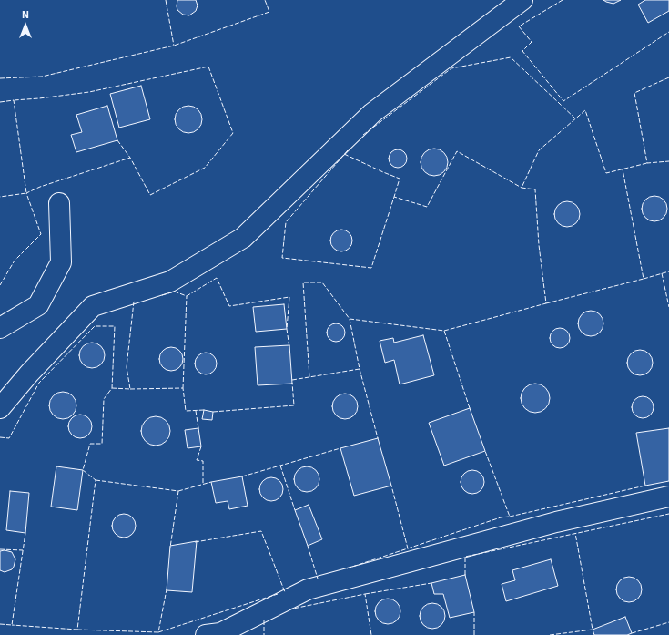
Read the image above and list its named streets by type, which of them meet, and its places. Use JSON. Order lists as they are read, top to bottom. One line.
{"north":"top"}
